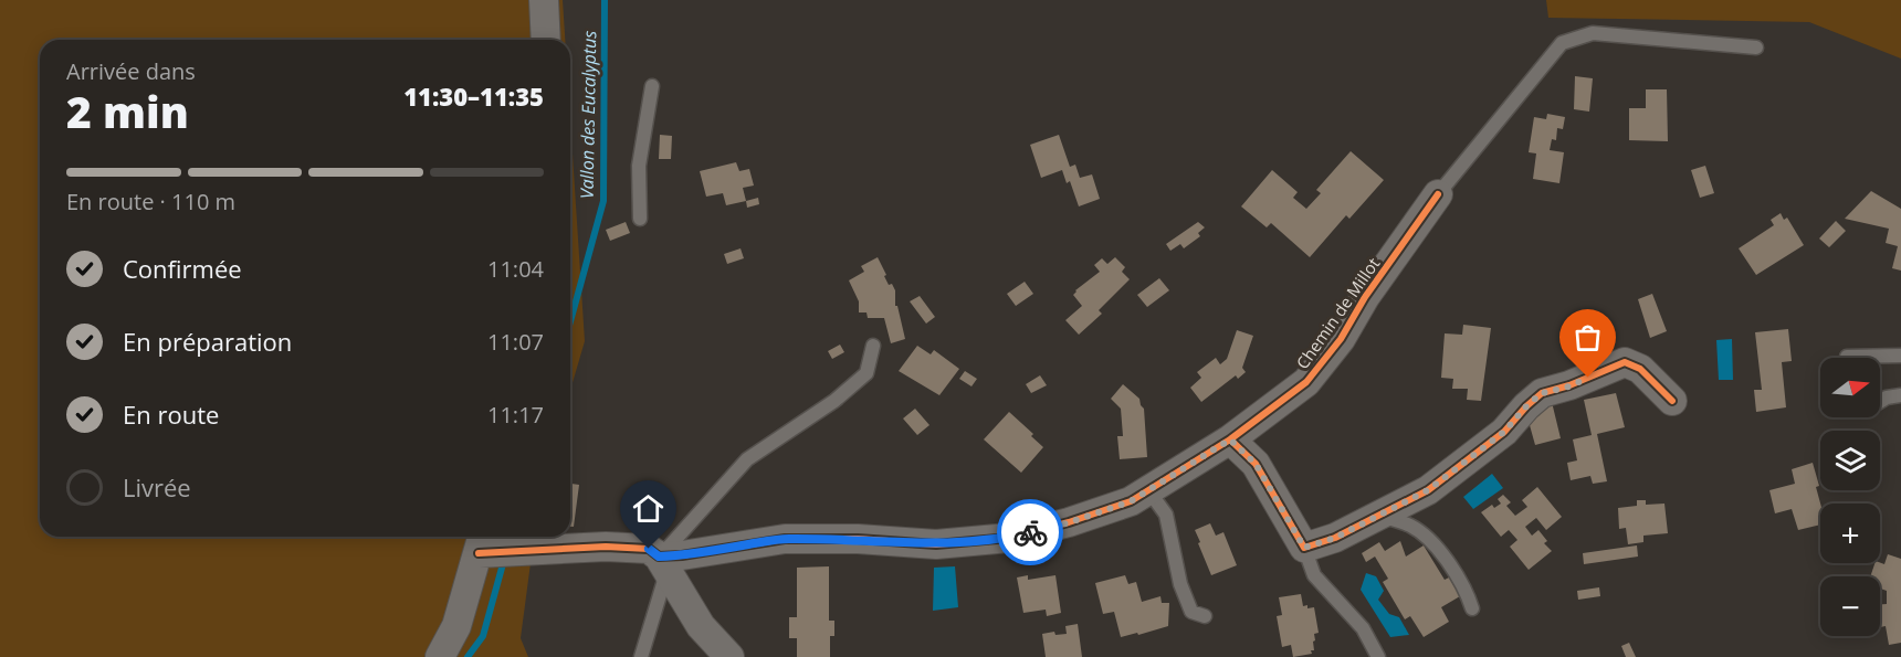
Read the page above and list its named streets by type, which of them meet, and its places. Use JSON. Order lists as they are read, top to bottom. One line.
{"streets":{"street":["Chemin de Millot"]},"water":["Vallon des Eucalyptus"],"north":"right","page":{"heading":["2 min","Arrivée dans","11:30–11:35"],"bar":"En route · 110 m","list":[["Confirmée","11:04"],["En préparation","11:07"],["En route","11:17"],"Livrée"],"map_buttons":["+","−"]}}
